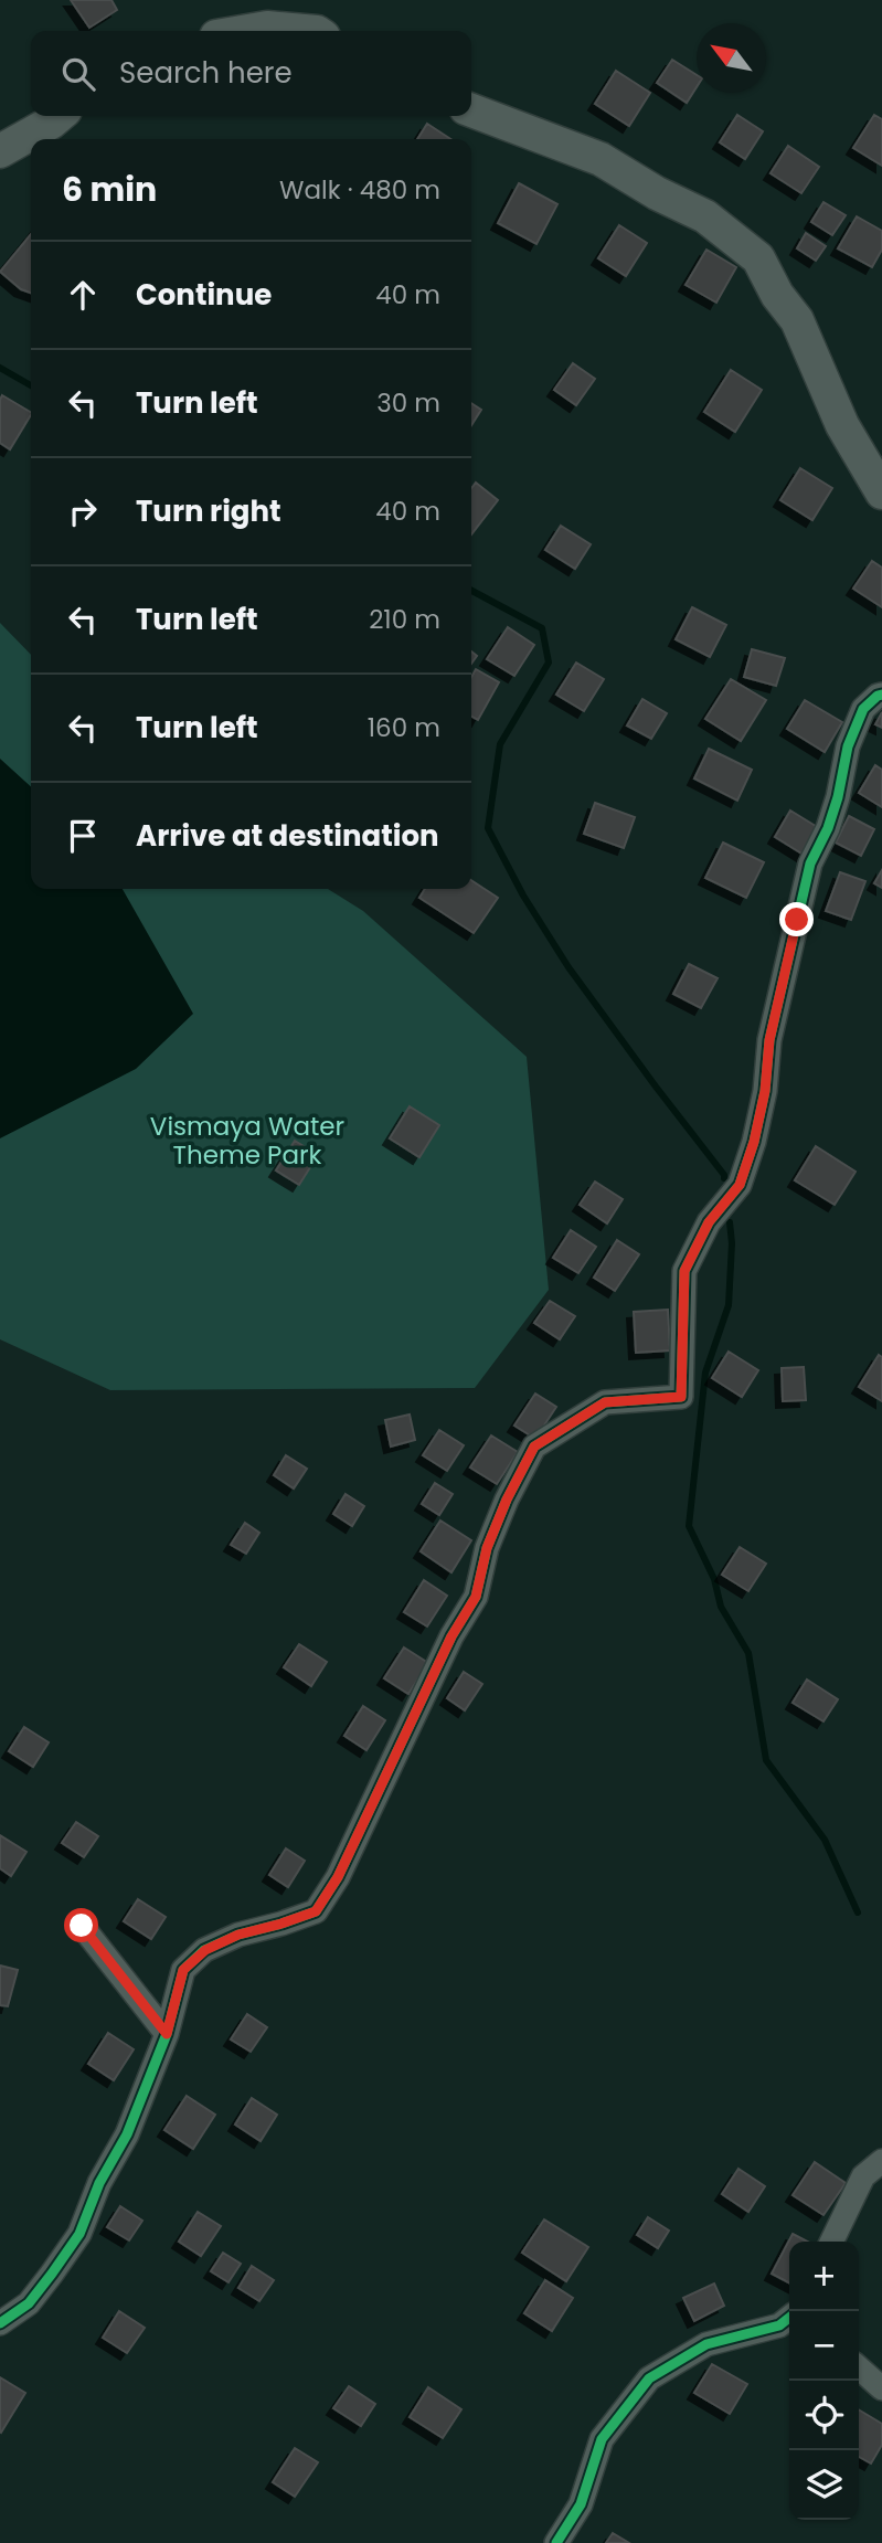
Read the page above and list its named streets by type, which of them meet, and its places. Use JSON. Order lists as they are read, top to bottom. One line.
{"parks":["Vismaya Water Theme Park"],"north":"top left","page":{"search":"Search here","heading":["6 min","Walk · 480 m"],"list":[["Continue","40 m"],["Turn left","30 m"],["Turn right","40 m"],["Turn left","210 m"],["Turn left","160 m"],"Arrive at destination"],"map_buttons":["+","−"]}}
